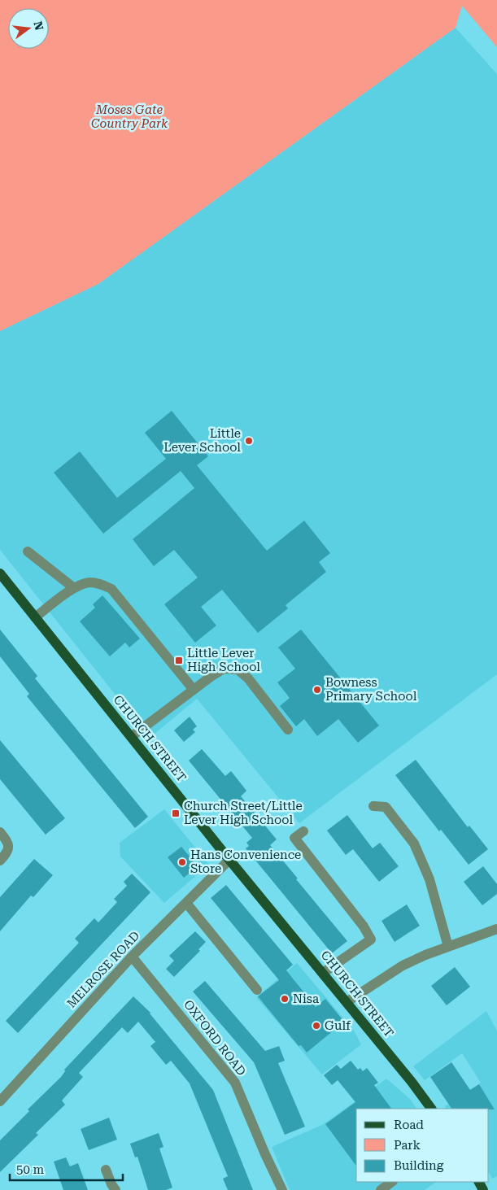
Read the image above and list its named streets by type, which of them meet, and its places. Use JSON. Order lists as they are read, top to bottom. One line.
{"streets":{"main road":["CHURCH STREET"],"street":["MELROSE ROAD","OXFORD ROAD"]},"crossings":[["CHURCH STREET","MELROSE ROAD"],["MELROSE ROAD","OXFORD ROAD"]],"parks":["Moses Gate Country Park"],"places":{"other":["Little Lever School","Bowness Primary School","Hans Convenience Store","Nisa","Gulf"],"transit":["Little Lever High School","Church Street/Little Lever High School"]},"legend":["Road","Park","Building"],"scale_bar":"50 m","north":"right"}
